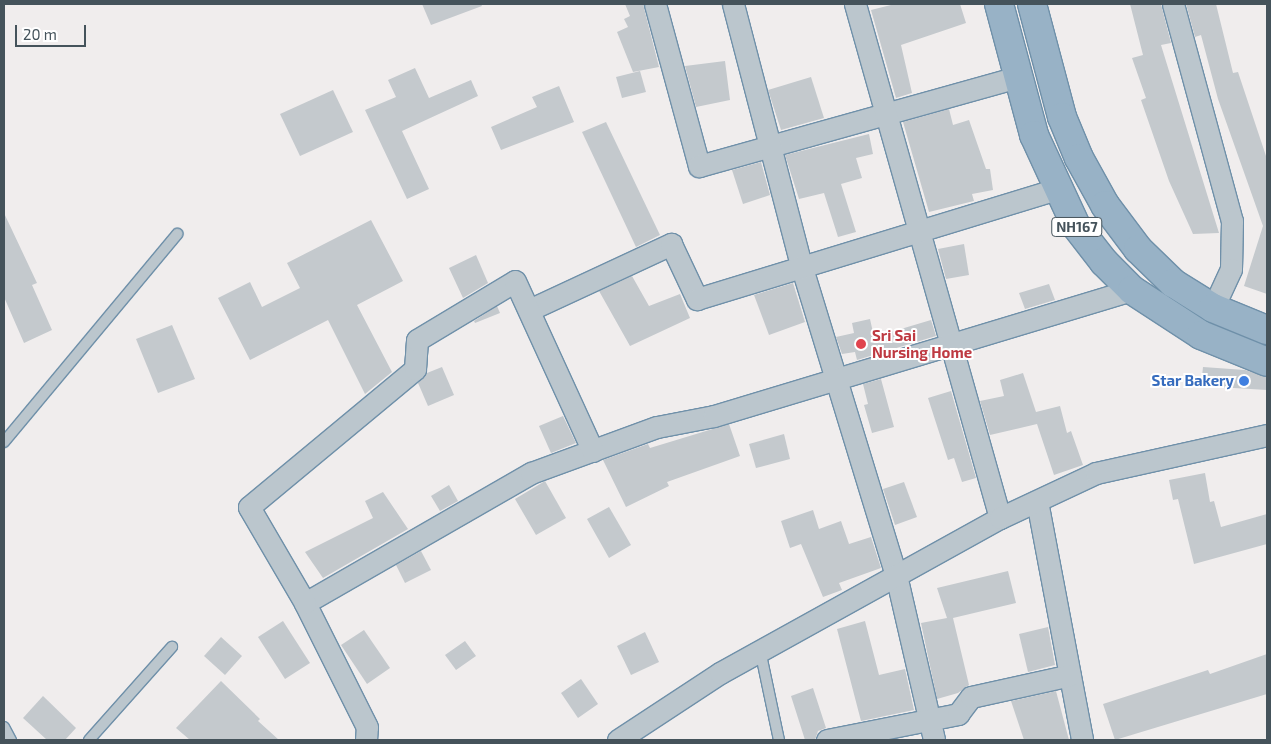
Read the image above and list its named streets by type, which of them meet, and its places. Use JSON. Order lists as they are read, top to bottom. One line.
{"streets":{"highway":["NH167"]},"places":["Sri Sai Nursing Home","Star Bakery"],"scale_bar":"20 m"}
